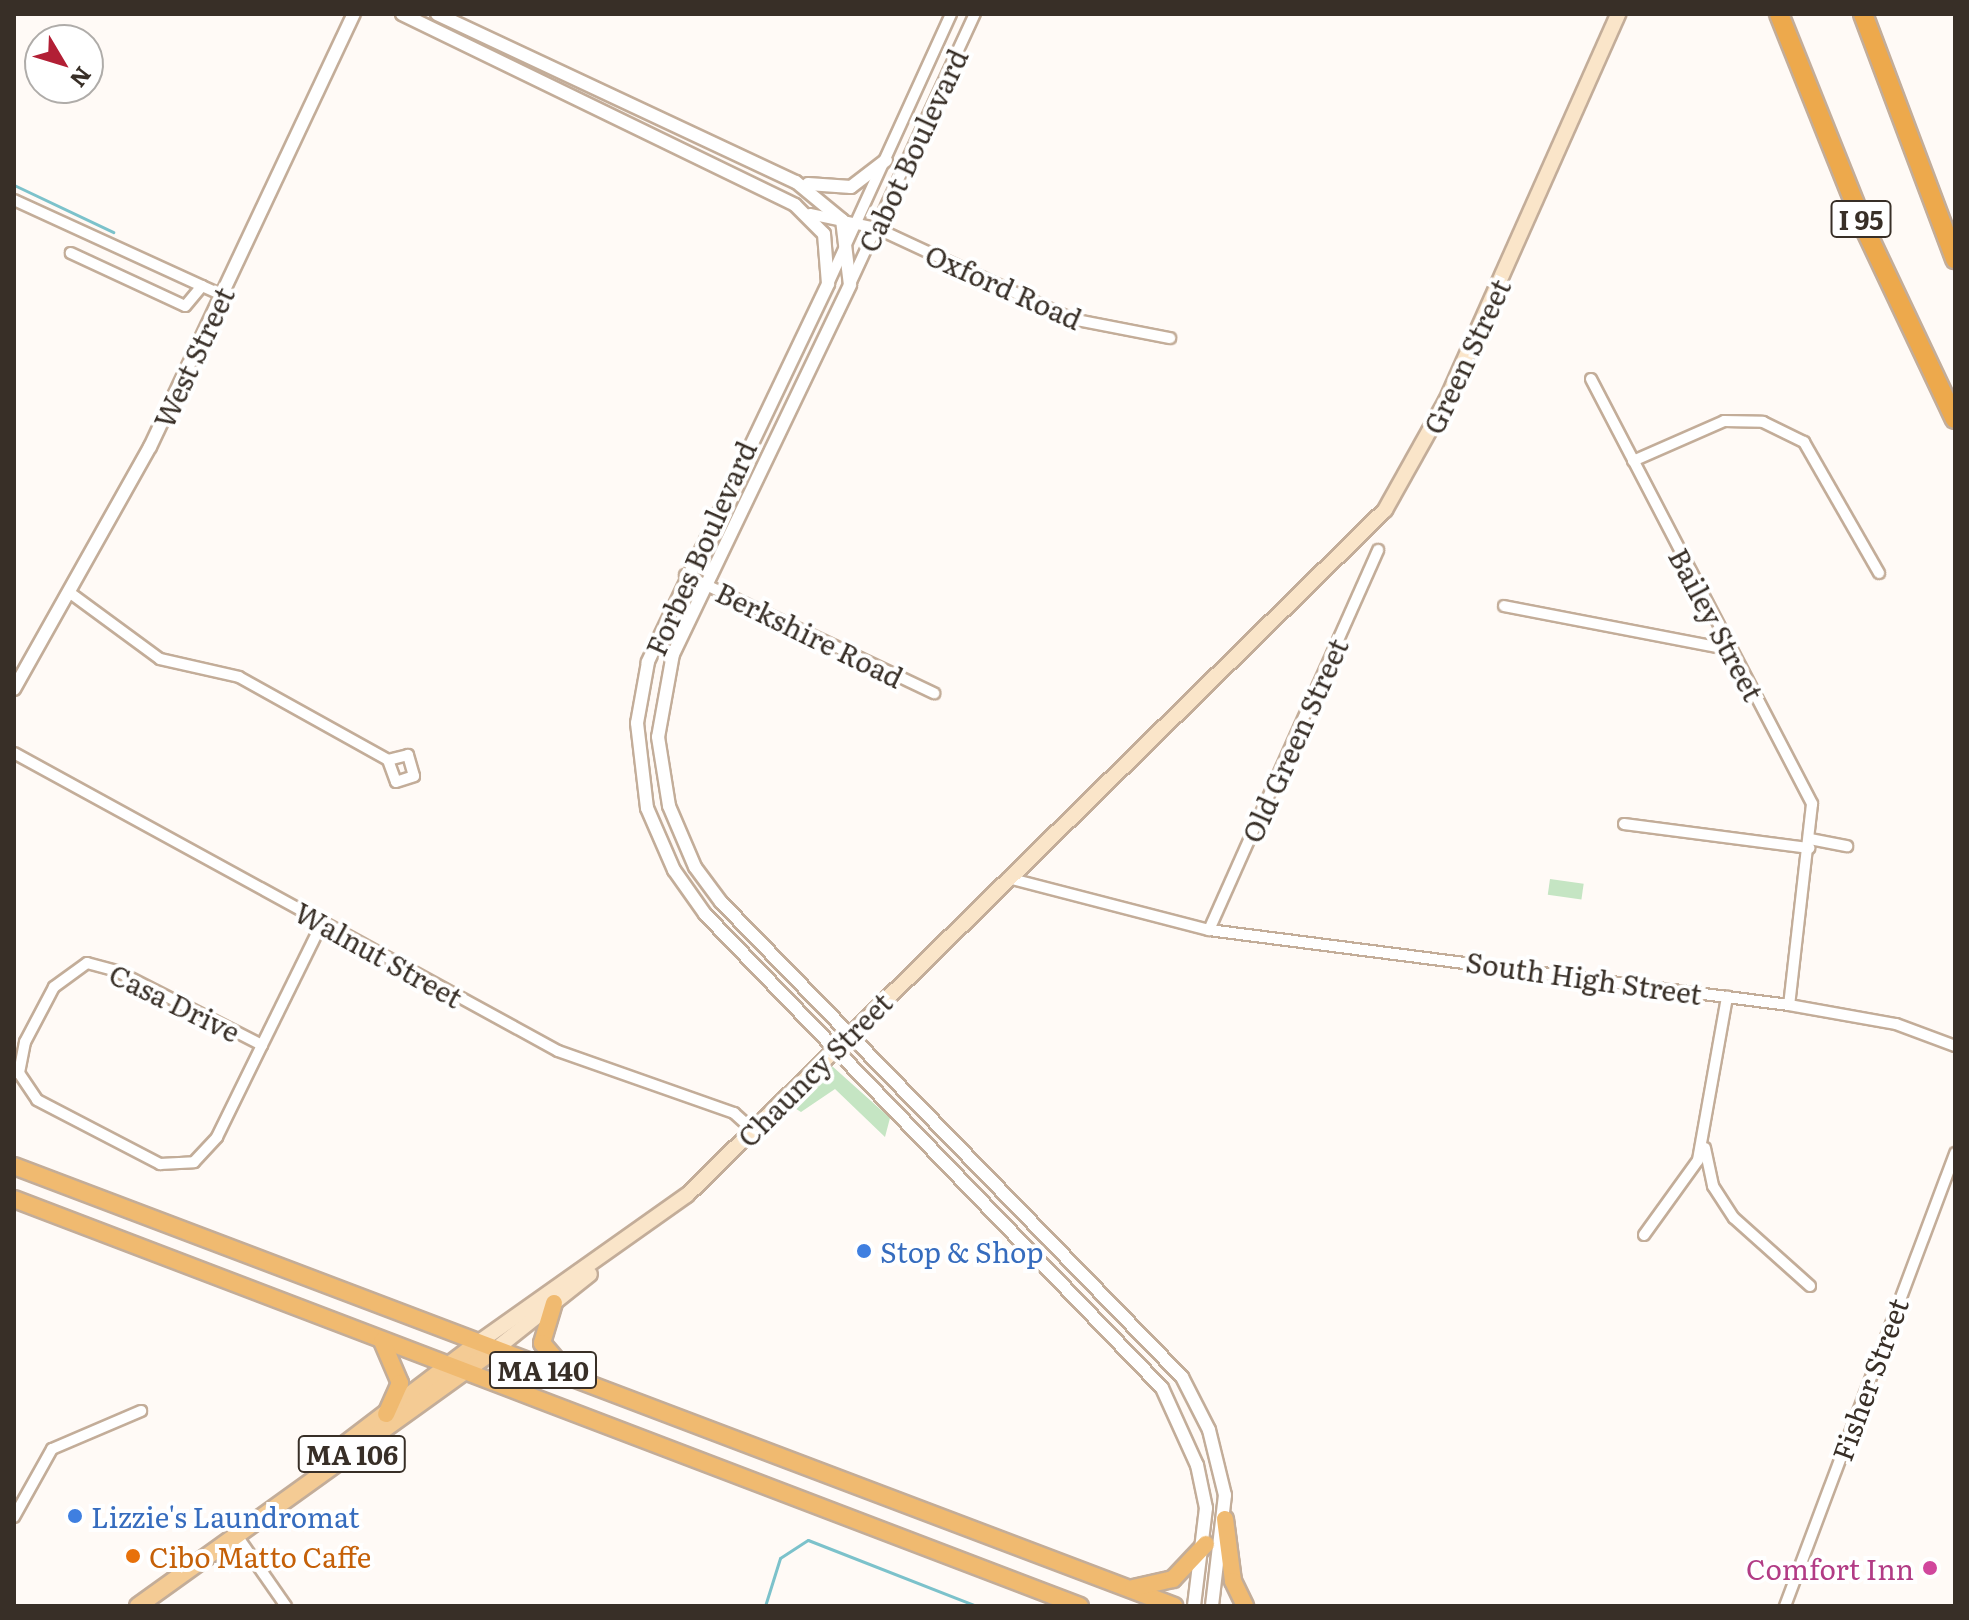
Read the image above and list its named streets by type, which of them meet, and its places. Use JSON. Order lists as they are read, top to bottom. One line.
{"streets":{"highway":["I 95","MA 140"],"main road":["Green Street","Chauncy Street","MA 106"],"street":["Cabot Boulevard","Oxford Road","West Street","Forbes Boulevard","Bailey Street","Berkshire Road","Old Green Street","Walnut Street","South High Street","Casa Drive","Fisher Street"]},"crossings":[["Cabot Boulevard","Oxford Road"],["Cabot Boulevard","Forbes Boulevard"],["Oxford Road","Forbes Boulevard"],["Green Street","Chauncy Street"],["Forbes Boulevard","Berkshire Road"],["Forbes Boulevard","Chauncy Street"],["Bailey Street","South High Street"],["Old Green Street","South High Street"],["Walnut Street","Casa Drive"],["Walnut Street","Chauncy Street"],["Chauncy Street","MA 140"]],"places":["Stop & Shop","Lizzie's Laundromat","Cibo Matto Caffe","Comfort Inn"],"north":"bottom right"}
